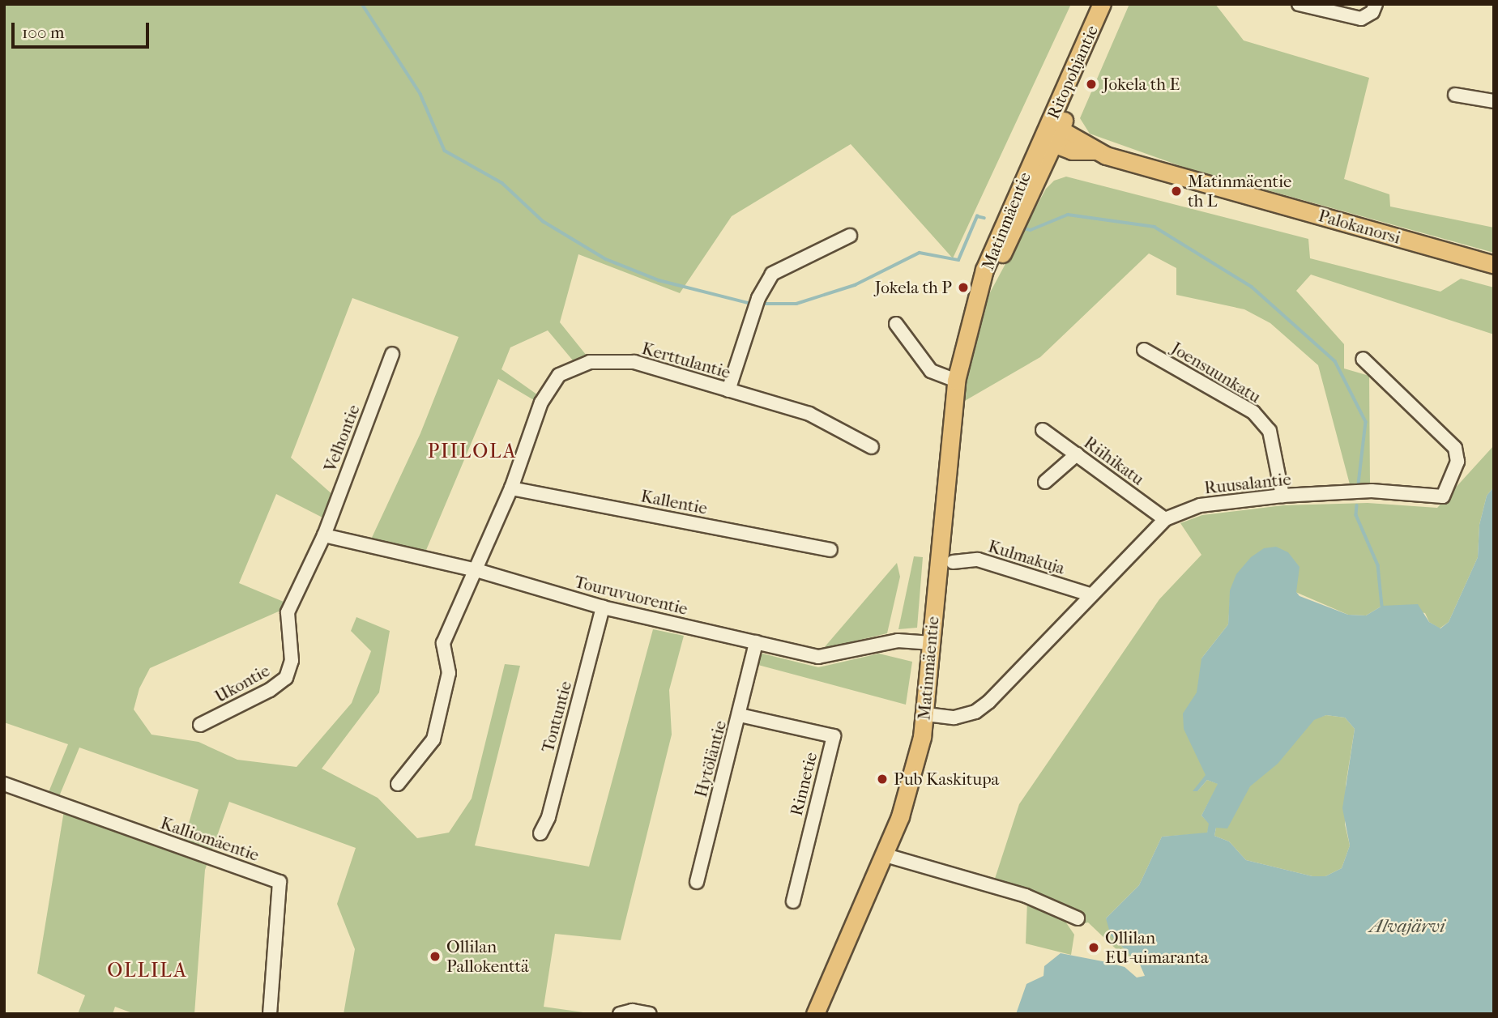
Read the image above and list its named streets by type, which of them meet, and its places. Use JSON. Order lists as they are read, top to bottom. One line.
{"streets":{"main road":["Ritopohjantie","Matinmäentie","Palokanorsi"],"street":["Kerttulantie","Joensuunkatu","Velhontie","Riihikatu","Ruusalantie","Kallentie","Kulmakuja","Touruvuorentie","Ukontie","Tontuntie","Hytöläntie","Rinnetie","Kalliomäentie"]},"crossings":[["Ritopohjantie","Matinmäentie"],["Ritopohjantie","Palokanorsi"],["Matinmäentie","Palokanorsi"],["Matinmäentie","Ruusalantie"],["Matinmäentie","Touruvuorentie"],["Kerttulantie","Kallentie"],["Kerttulantie","Touruvuorentie"],["Joensuunkatu","Ruusalantie"],["Velhontie","Touruvuorentie"],["Velhontie","Ukontie"],["Riihikatu","Ruusalantie"],["Ruusalantie","Kulmakuja"],["Touruvuorentie","Ukontie"],["Touruvuorentie","Tontuntie"],["Touruvuorentie","Hytöläntie"],["Hytöläntie","Rinnetie"]],"districts":["PIILOLA","OLLILA"],"water":["Alvajärvi"],"places":["Jokela th E","Matinmäentie th L","Jokela th P","Pub Kaskitupa","Ollilan EU-uimaranta","Ollilan Pallokenttä"],"scale_bar":"100 m"}
